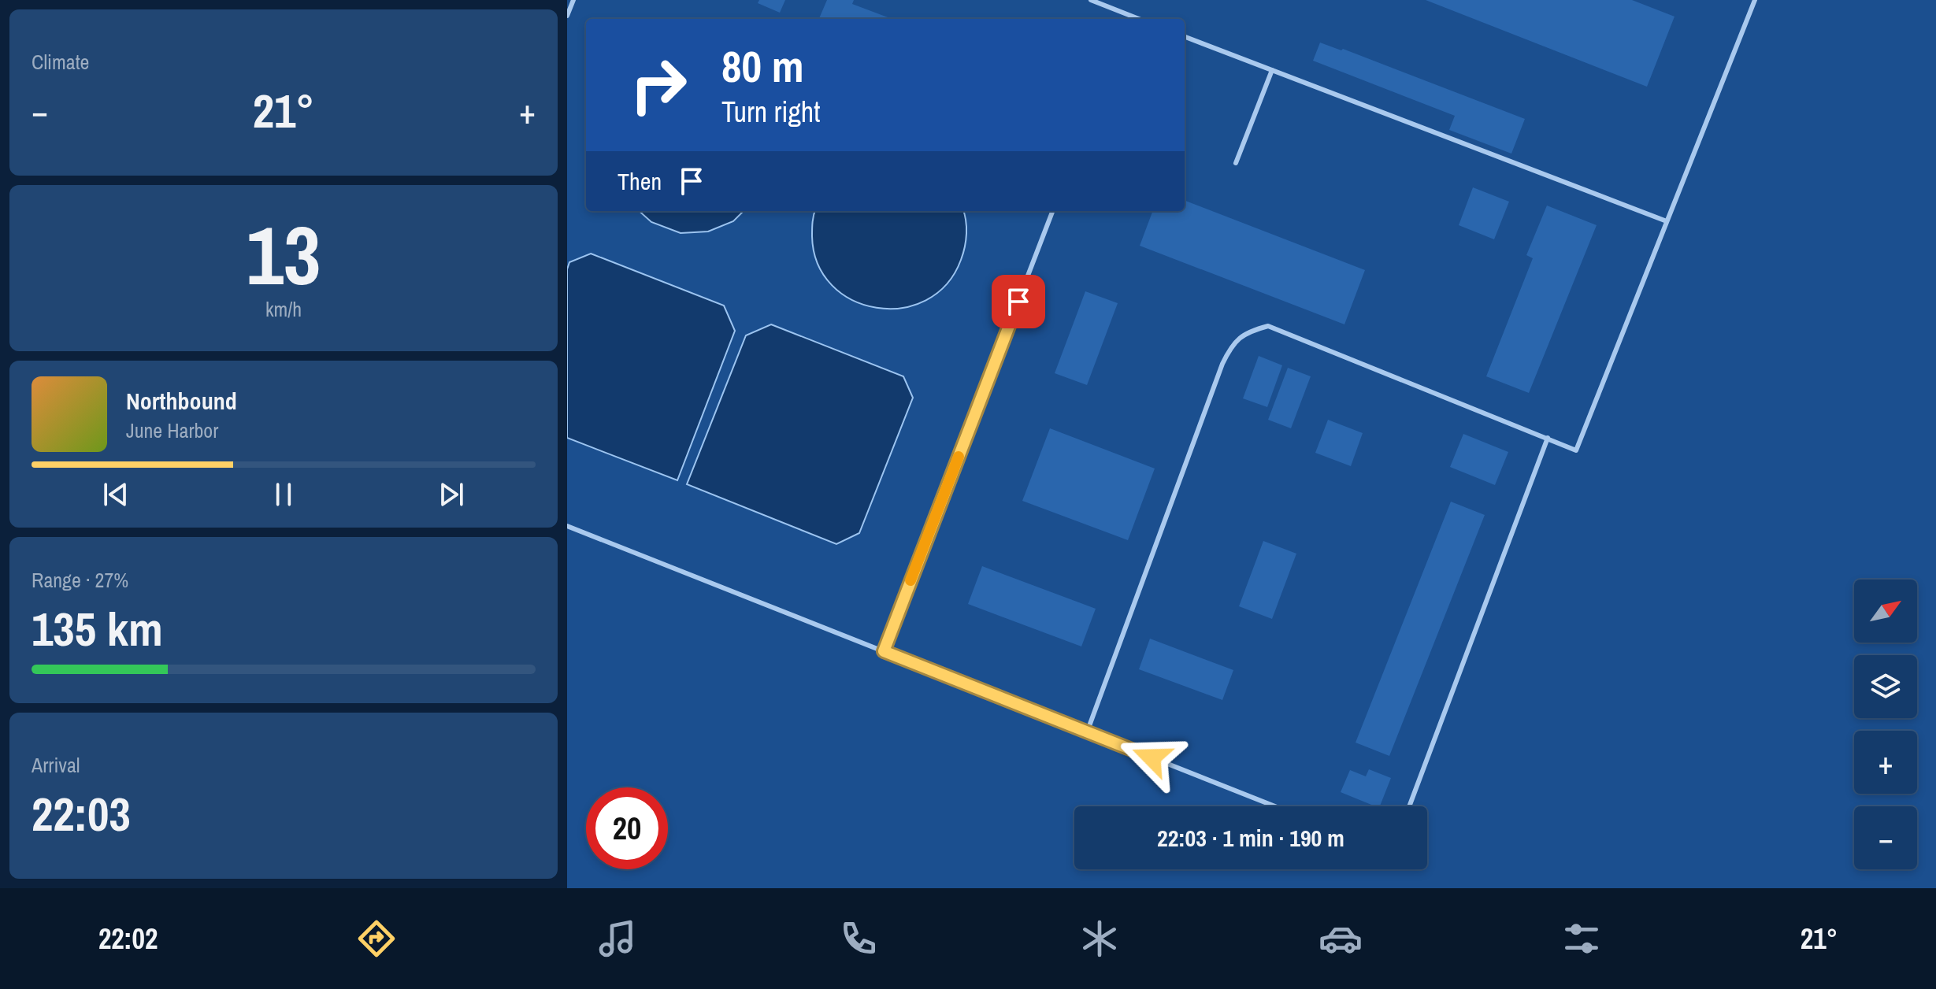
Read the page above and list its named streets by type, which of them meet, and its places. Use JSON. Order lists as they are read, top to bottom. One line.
{"north":"top right","page":{"tile":["Climate",["13","km/h"],["Range · 27%","135 km"],["Arrival","22:03"]],"turn":["80 m","Turn right"],"heat":["−","21°","+"],"then":"Then","song":["Northbound","June Harbor"],"map_buttons":["+","−"],"limit":"20","trip":"22:03 · 1 min · 190 m","tabs":["22:02","21°"]}}
